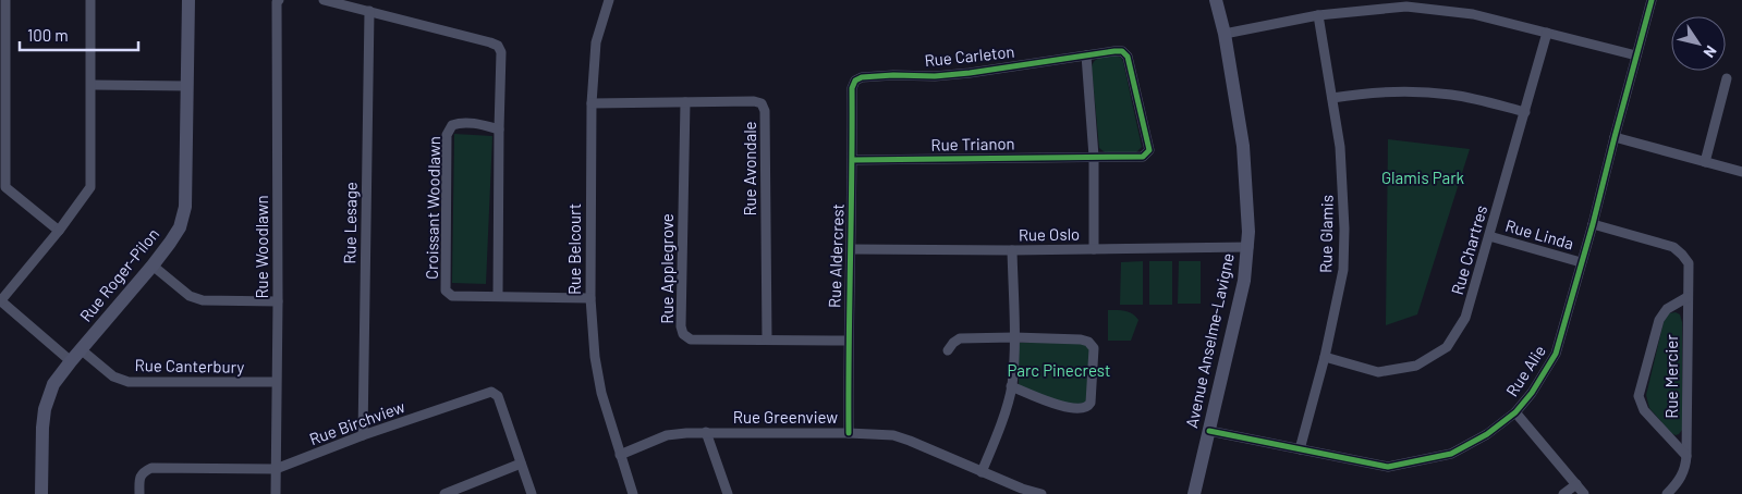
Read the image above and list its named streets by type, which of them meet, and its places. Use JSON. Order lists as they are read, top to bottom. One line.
{"streets":{"street":["Rue Carleton","Rue Trianon","Rue Avondale","Croissant Woodlawn","Rue Lesage","Rue Glamis","Rue Oslo","Rue Linda","Rue Woodlawn","Rue Belcourt","Rue Chartres","Rue Aldercrest","Rue Applegrove","Rue Roger-Pilon","Avenue Anselme-Lavigne","Rue Canterbury","Rue Alie","Rue Mercier","Rue Greenview","Rue Birchview"]},"crossings":[["Rue Carleton","Rue Trianon"],["Rue Carleton","Rue Aldercrest"],["Rue Trianon","Rue Aldercrest"],["Rue Avondale","Rue Belcourt"],["Rue Avondale","Rue Applegrove"],["Croissant Woodlawn","Rue Belcourt"],["Rue Lesage","Rue Birchview"],["Rue Glamis","Rue Chartres"],["Rue Glamis","Rue Alie"],["Rue Oslo","Rue Aldercrest"],["Rue Oslo","Avenue Anselme-Lavigne"],["Rue Linda","Rue Chartres"],["Rue Linda","Rue Alie"],["Rue Woodlawn","Rue Canterbury"],["Rue Woodlawn","Rue Birchview"],["Rue Belcourt","Rue Greenview"],["Rue Aldercrest","Rue Applegrove"],["Rue Aldercrest","Rue Greenview"],["Rue Roger-Pilon","Rue Canterbury"],["Avenue Anselme-Lavigne","Rue Alie"],["Rue Alie","Rue Mercier"]],"parks":["Glamis Park","Parc Pinecrest"],"scale_bar":"100 m","north":"bottom right"}
